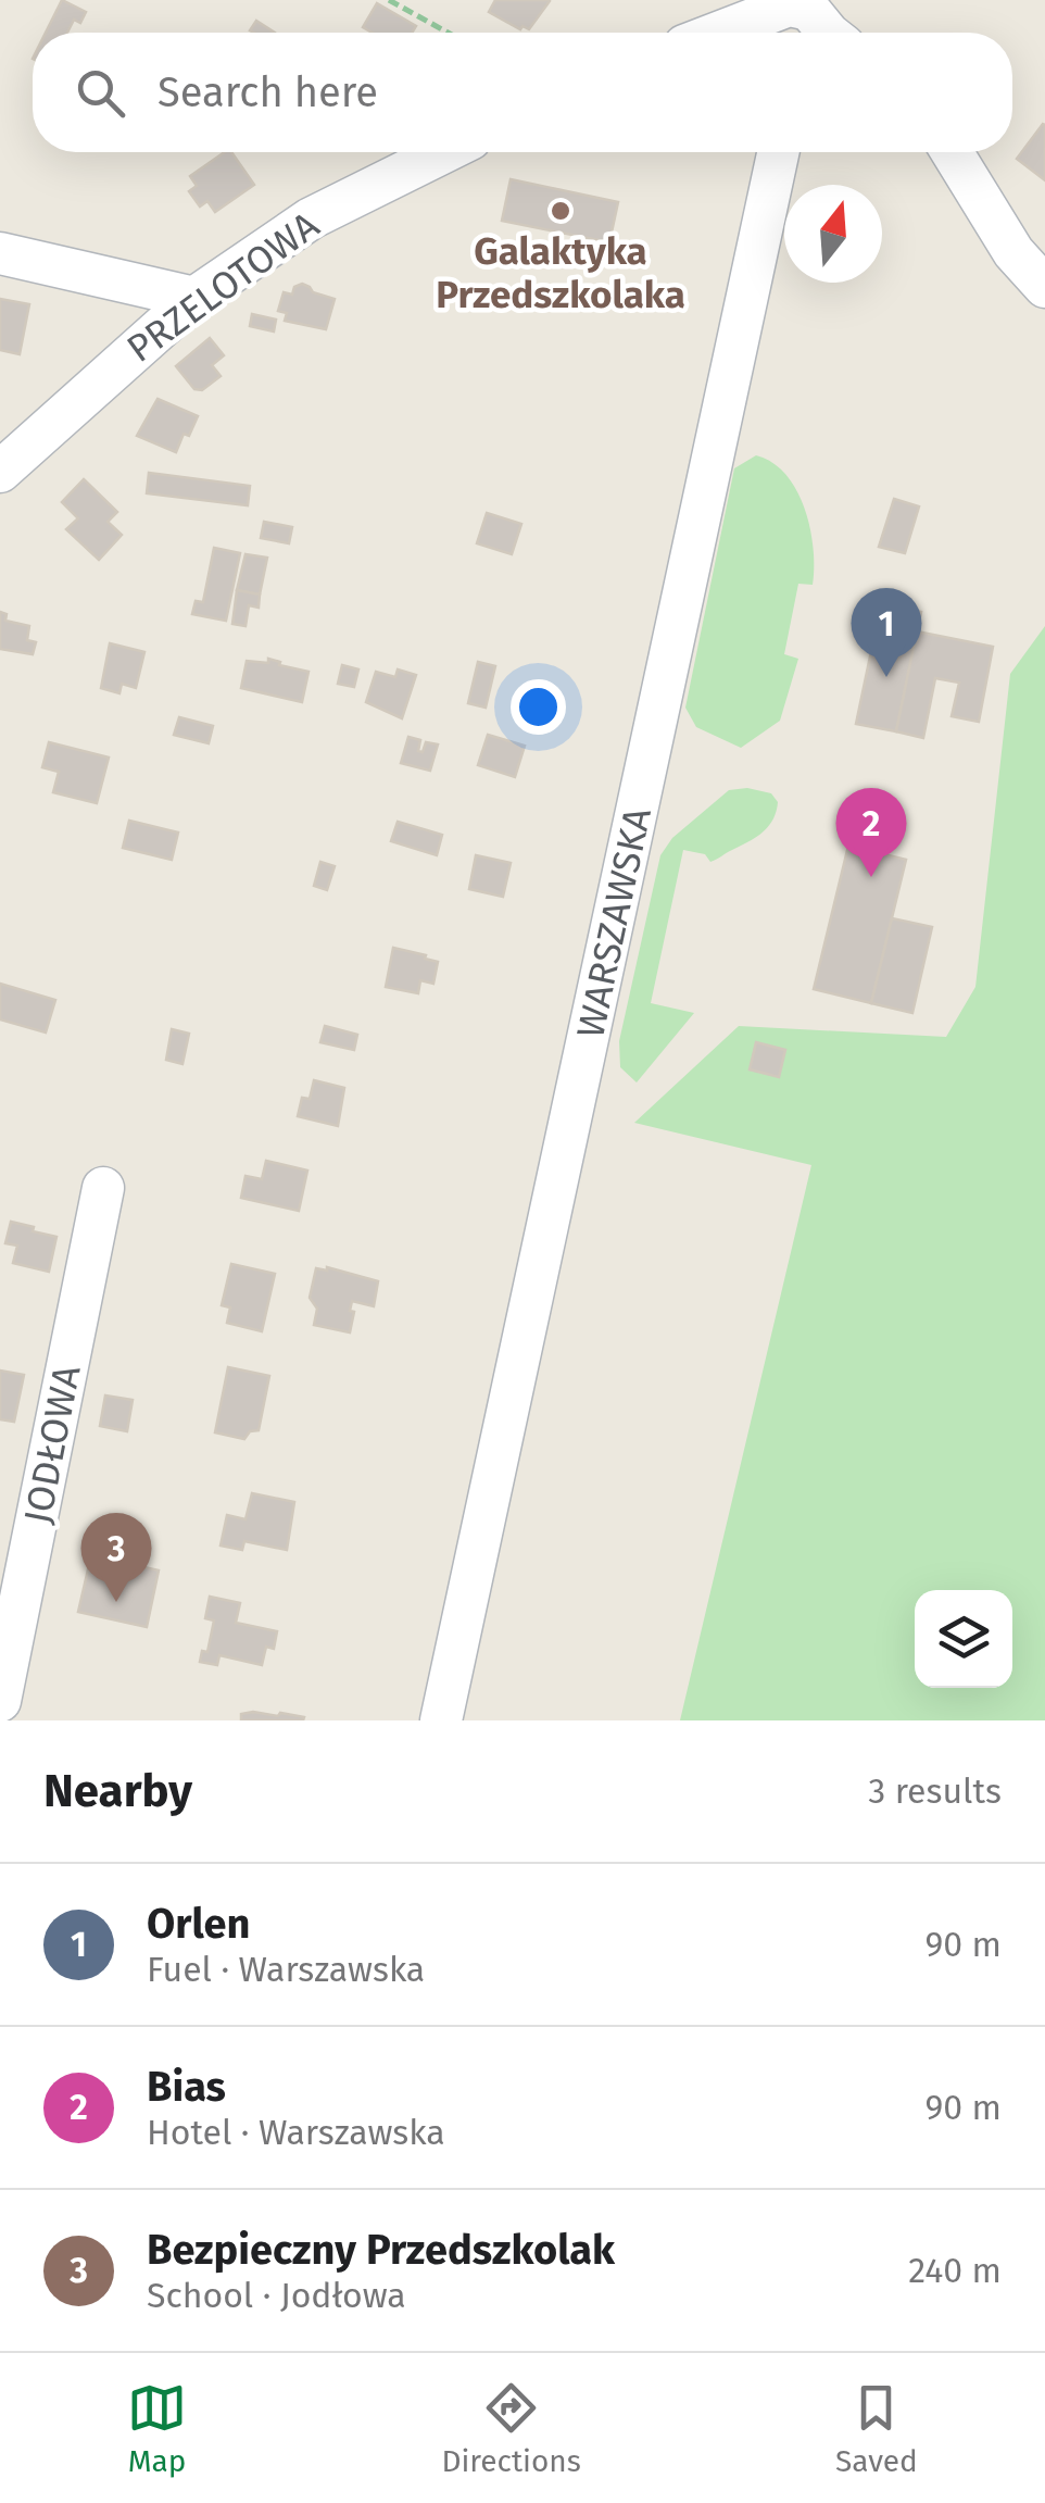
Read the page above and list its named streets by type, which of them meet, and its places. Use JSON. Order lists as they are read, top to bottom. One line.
{"streets":{"street":["PRZELOTOWA","WARSZAWSKA","JODŁOWA"]},"places":["Galaktyka Przedszkolaka"],"north":"top","page":{"search":"Search here","pins":["1","2","3"],"heading":["Nearby","3 results"],"list":[{"mark":"1","name":"Orlen","note":"Fuel · Warszawska","value":"90 m"},{"mark":"2","name":"Bias","note":"Hotel · Warszawska","value":"90 m"},{"mark":"3","name":"Bezpieczny Przedszkolak","note":"School · Jodłowa","value":"240 m"}],"nav":["Map","Directions","Saved"]}}
